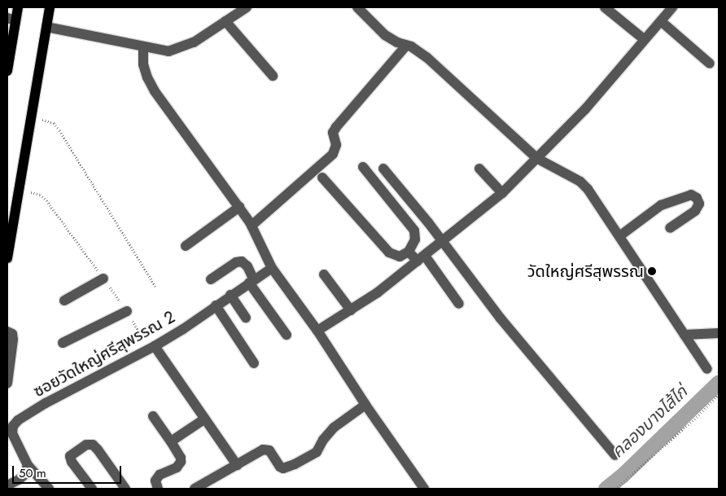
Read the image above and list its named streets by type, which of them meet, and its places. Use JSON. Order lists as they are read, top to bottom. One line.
{"streets":{"street":["ซอยวัดใหญ่ศรีสุพรรณ 2"]},"water":["คลองบางไส้ไก่"],"places":["วัดใหญ่ศรีสุพรรณ"],"scale_bar":"50 m"}
